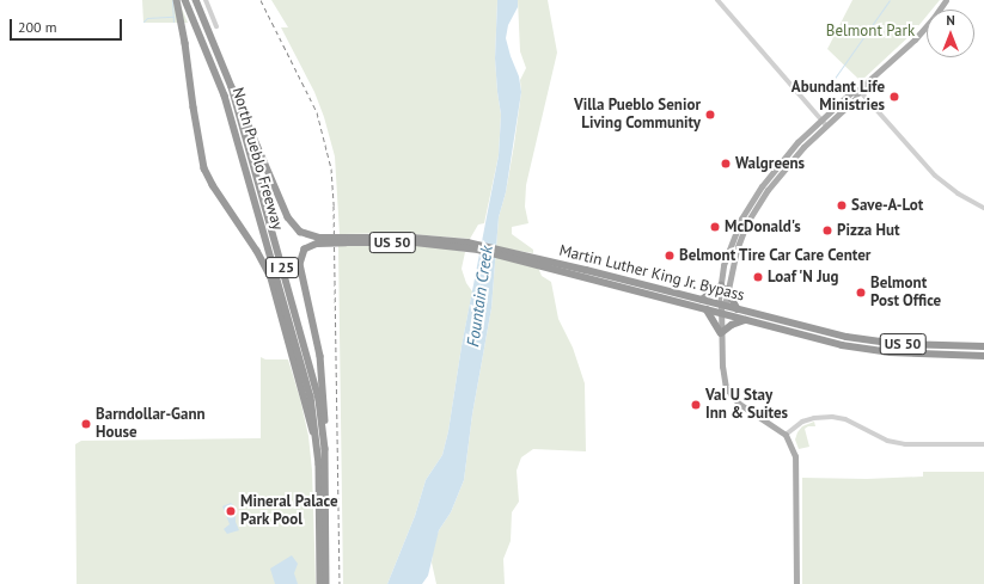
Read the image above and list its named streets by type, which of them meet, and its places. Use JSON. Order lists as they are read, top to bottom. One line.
{"streets":{"highway":["North Pueblo Freeway","US 50","I 25","Martin Luther King Jr. Bypass"]},"water":["Fountain Creek"],"parks":["Belmont Park"],"places":["Abundant Life Ministries","Villa Pueblo Senior Living Community","Walgreens","Save-A-Lot","McDonald's","Pizza Hut","Belmont Tire Car Care Center","Loaf 'N Jug","Belmont Post Office","Val U Stay Inn & Suites","Barndollar-Gann House","Mineral Palace Park Pool"],"scale_bar":"200 m","north":"top"}
